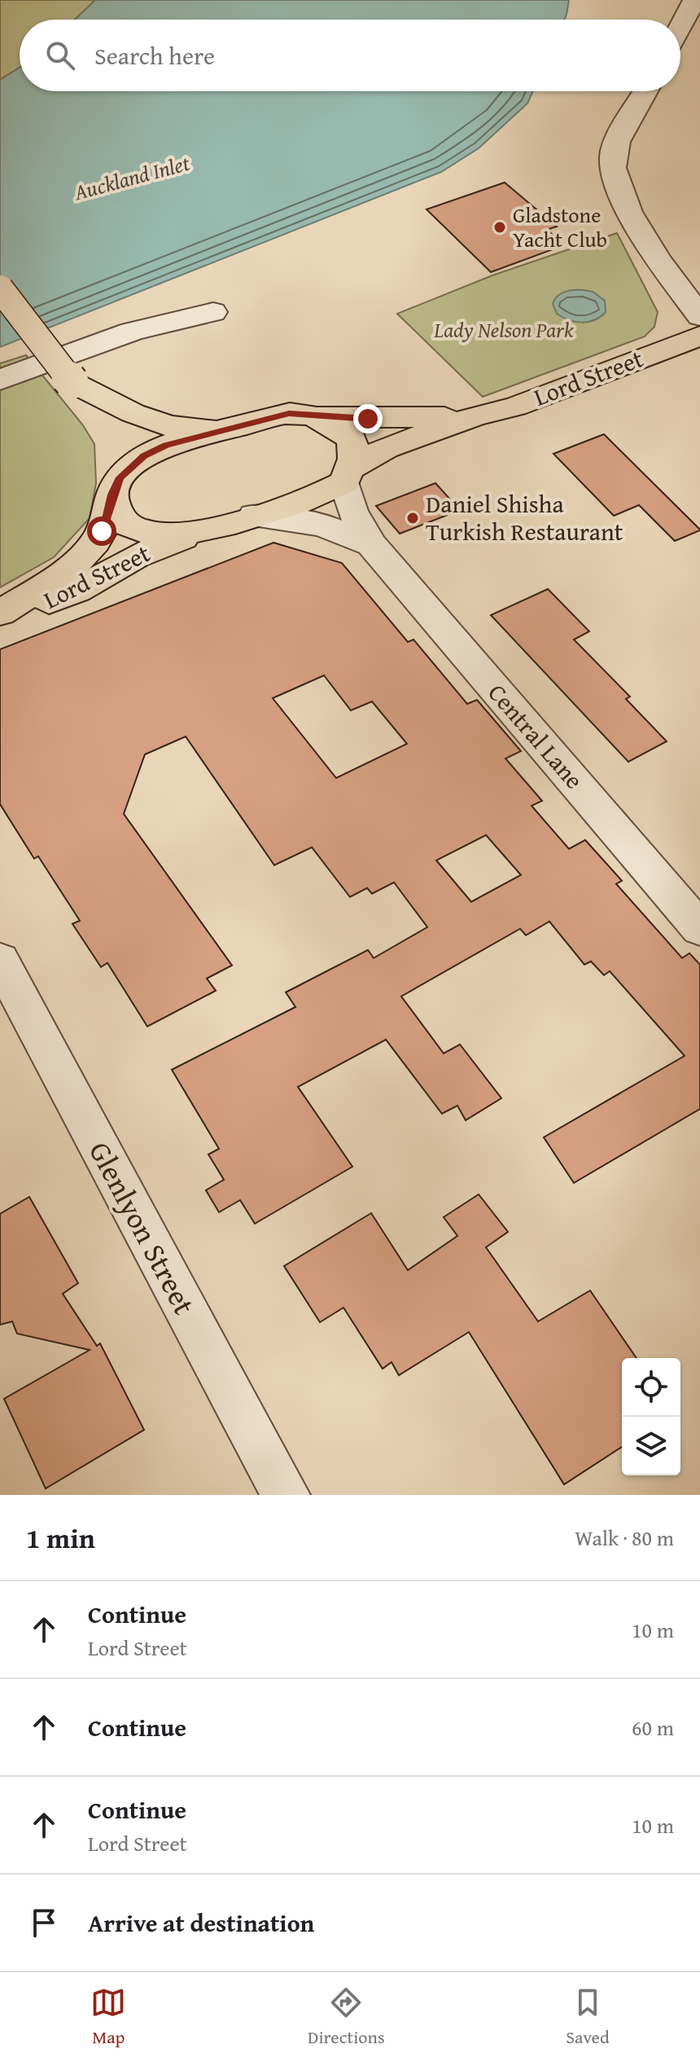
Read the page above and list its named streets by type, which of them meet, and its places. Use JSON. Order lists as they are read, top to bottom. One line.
{"streets":{"main road":["Lord Street"],"street":["Central Lane","Glenlyon Street"]},"crossings":[["Lord Street","Central Lane"]],"water":["Auckland Inlet"],"parks":["Lady Nelson Park"],"places":["Gladstone Yacht Club","Daniel Shisha Turkish Restaurant"],"page":{"search":"Search here","heading":["1 min","Walk · 80 m"],"list":[["Continue","Lord Street","10 m"],["Continue","60 m"],["Continue","Lord Street","10 m"],"Arrive at destination"],"nav":["Map","Directions","Saved"]}}
